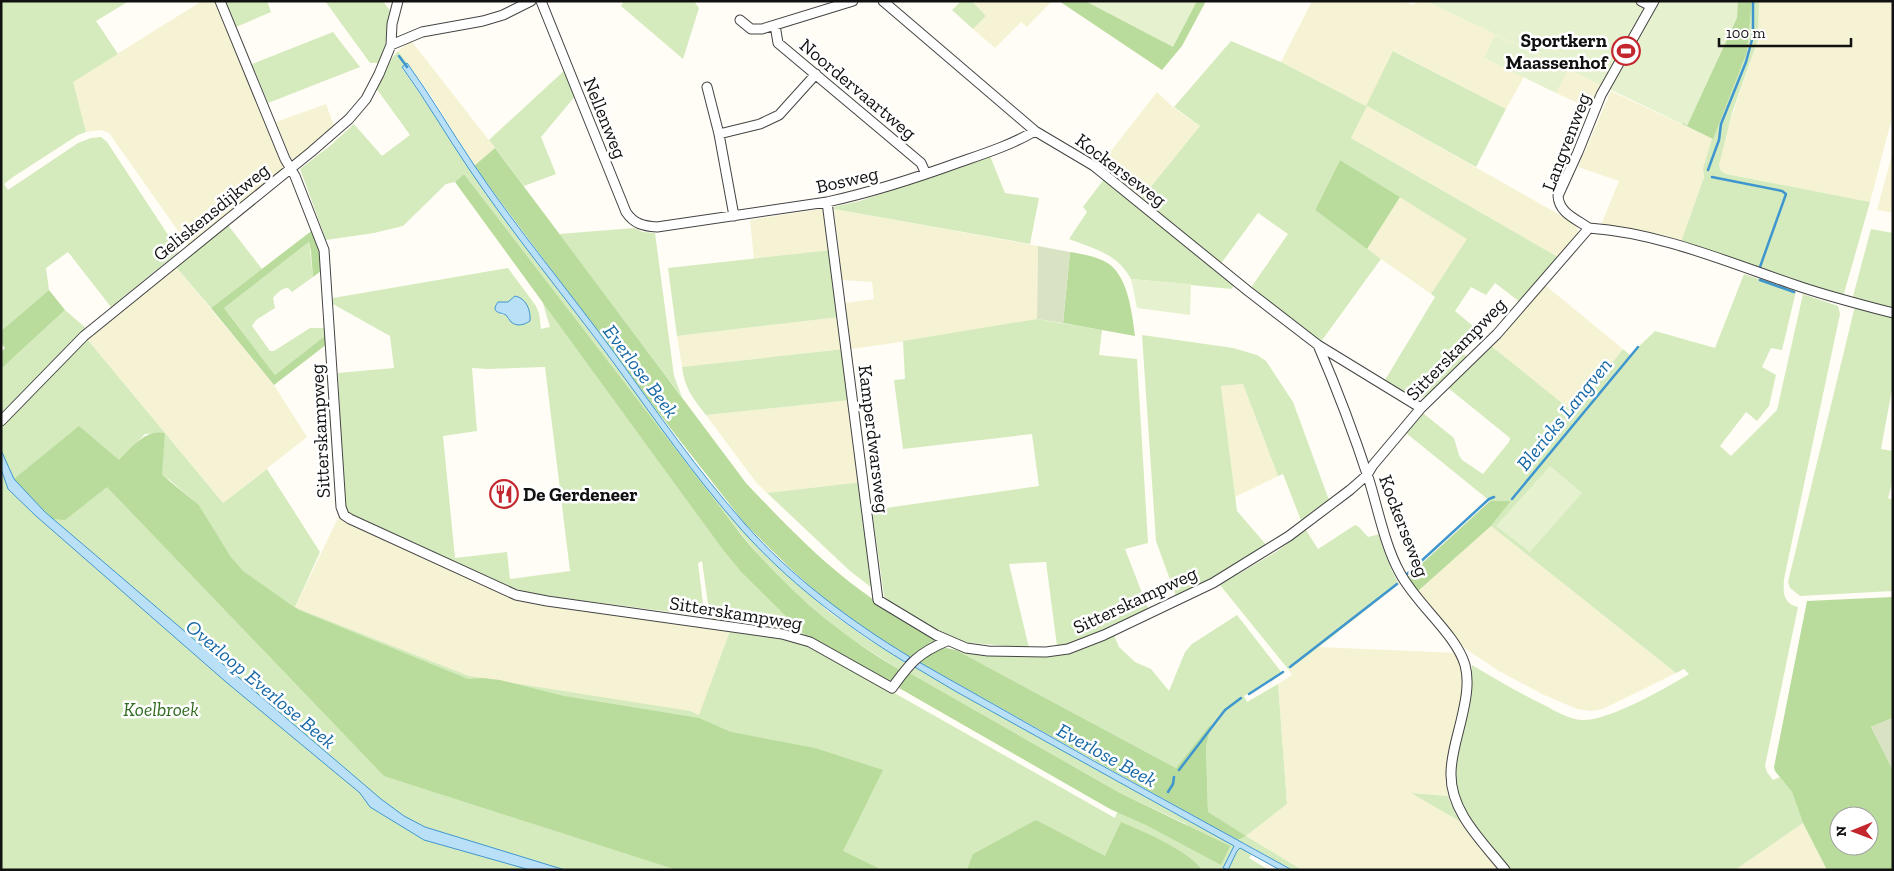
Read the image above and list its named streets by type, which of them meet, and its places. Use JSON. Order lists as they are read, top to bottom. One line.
{"streets":{"street":["Noordervaartweg","Nellenweg","Langvenweg","Kockerseweg","Bosweg","Geliskensdijkweg","Sitterskampweg","Kamperdwarsweg"]},"crossings":[["Noordervaartweg","Bosweg"],["Nellenweg","Bosweg"],["Langvenweg","Sitterskampweg"],["Kockerseweg","Bosweg"],["Kockerseweg","Sitterskampweg"],["Bosweg","Kamperdwarsweg"],["Geliskensdijkweg","Sitterskampweg"],["Sitterskampweg","Kamperdwarsweg"]],"water":["Everlose Beek","Blericks Langven","Overloop Everlose Beek"],"parks":["Koelbroek"],"places":{"sports":["Sportkern Maassenhof"],"restaurant":["De Gerdeneer"]},"scale_bar":"100 m","north":"left"}
